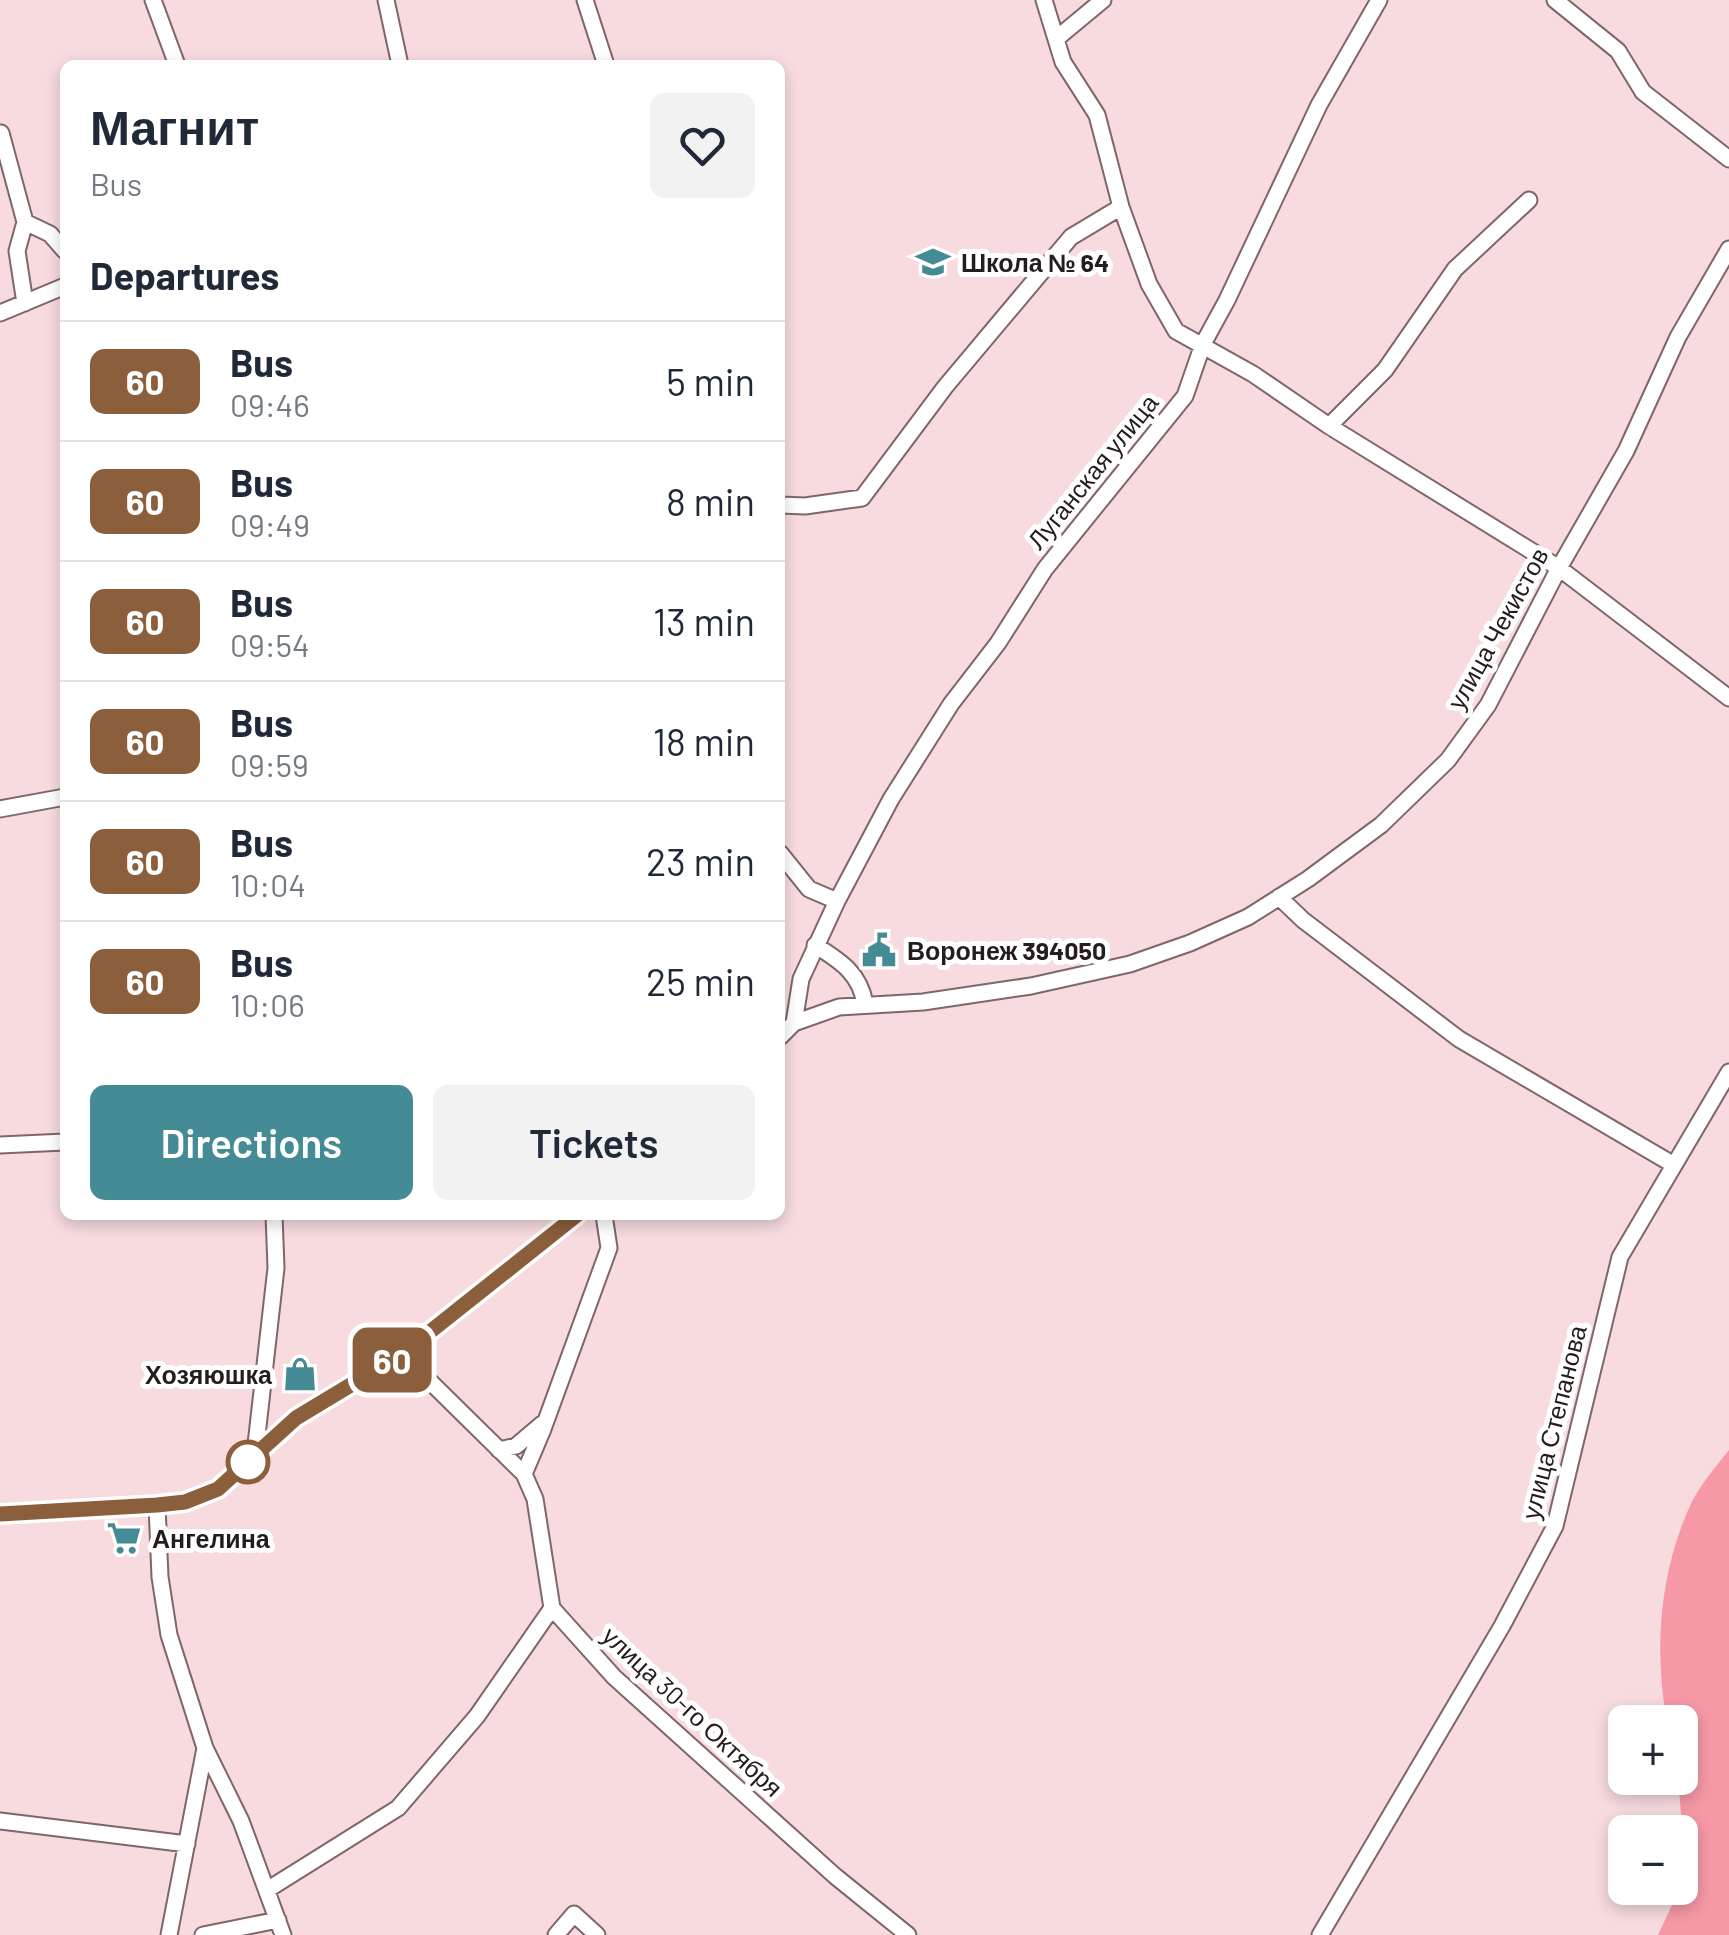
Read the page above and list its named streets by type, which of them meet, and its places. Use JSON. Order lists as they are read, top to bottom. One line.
{"streets":{"street":["Луганская улица","улица Чекистов","улица Степанова","улица 30-го Октября"]},"crossings":[["Луганская улица","улица Чекистов"]],"places":{"school or university":["Школа № 64"],"public building":["Воронеж 394050"],"shop":["Хозяюшка"],"supermarket":["Ангелина"]},"lines":["bus line 60"],"page":{"on_map":"60","heading":[["Магнит","Bus"],"Departures"],"list":[{"mark":"60","name":"Bus","note":"09:46","value":"5 min"},{"mark":"60","name":"Bus","note":"09:49","value":"8 min"},{"mark":"60","name":"Bus","note":"09:54","value":"13 min"},{"mark":"60","name":"Bus","note":"09:59","value":"18 min"},{"mark":"60","name":"Bus","note":"10:04","value":"23 min"},{"mark":"60","name":"Bus","note":"10:06","value":"25 min"}],"buttons":["Directions","Tickets"],"map_buttons":["+","−"]}}
